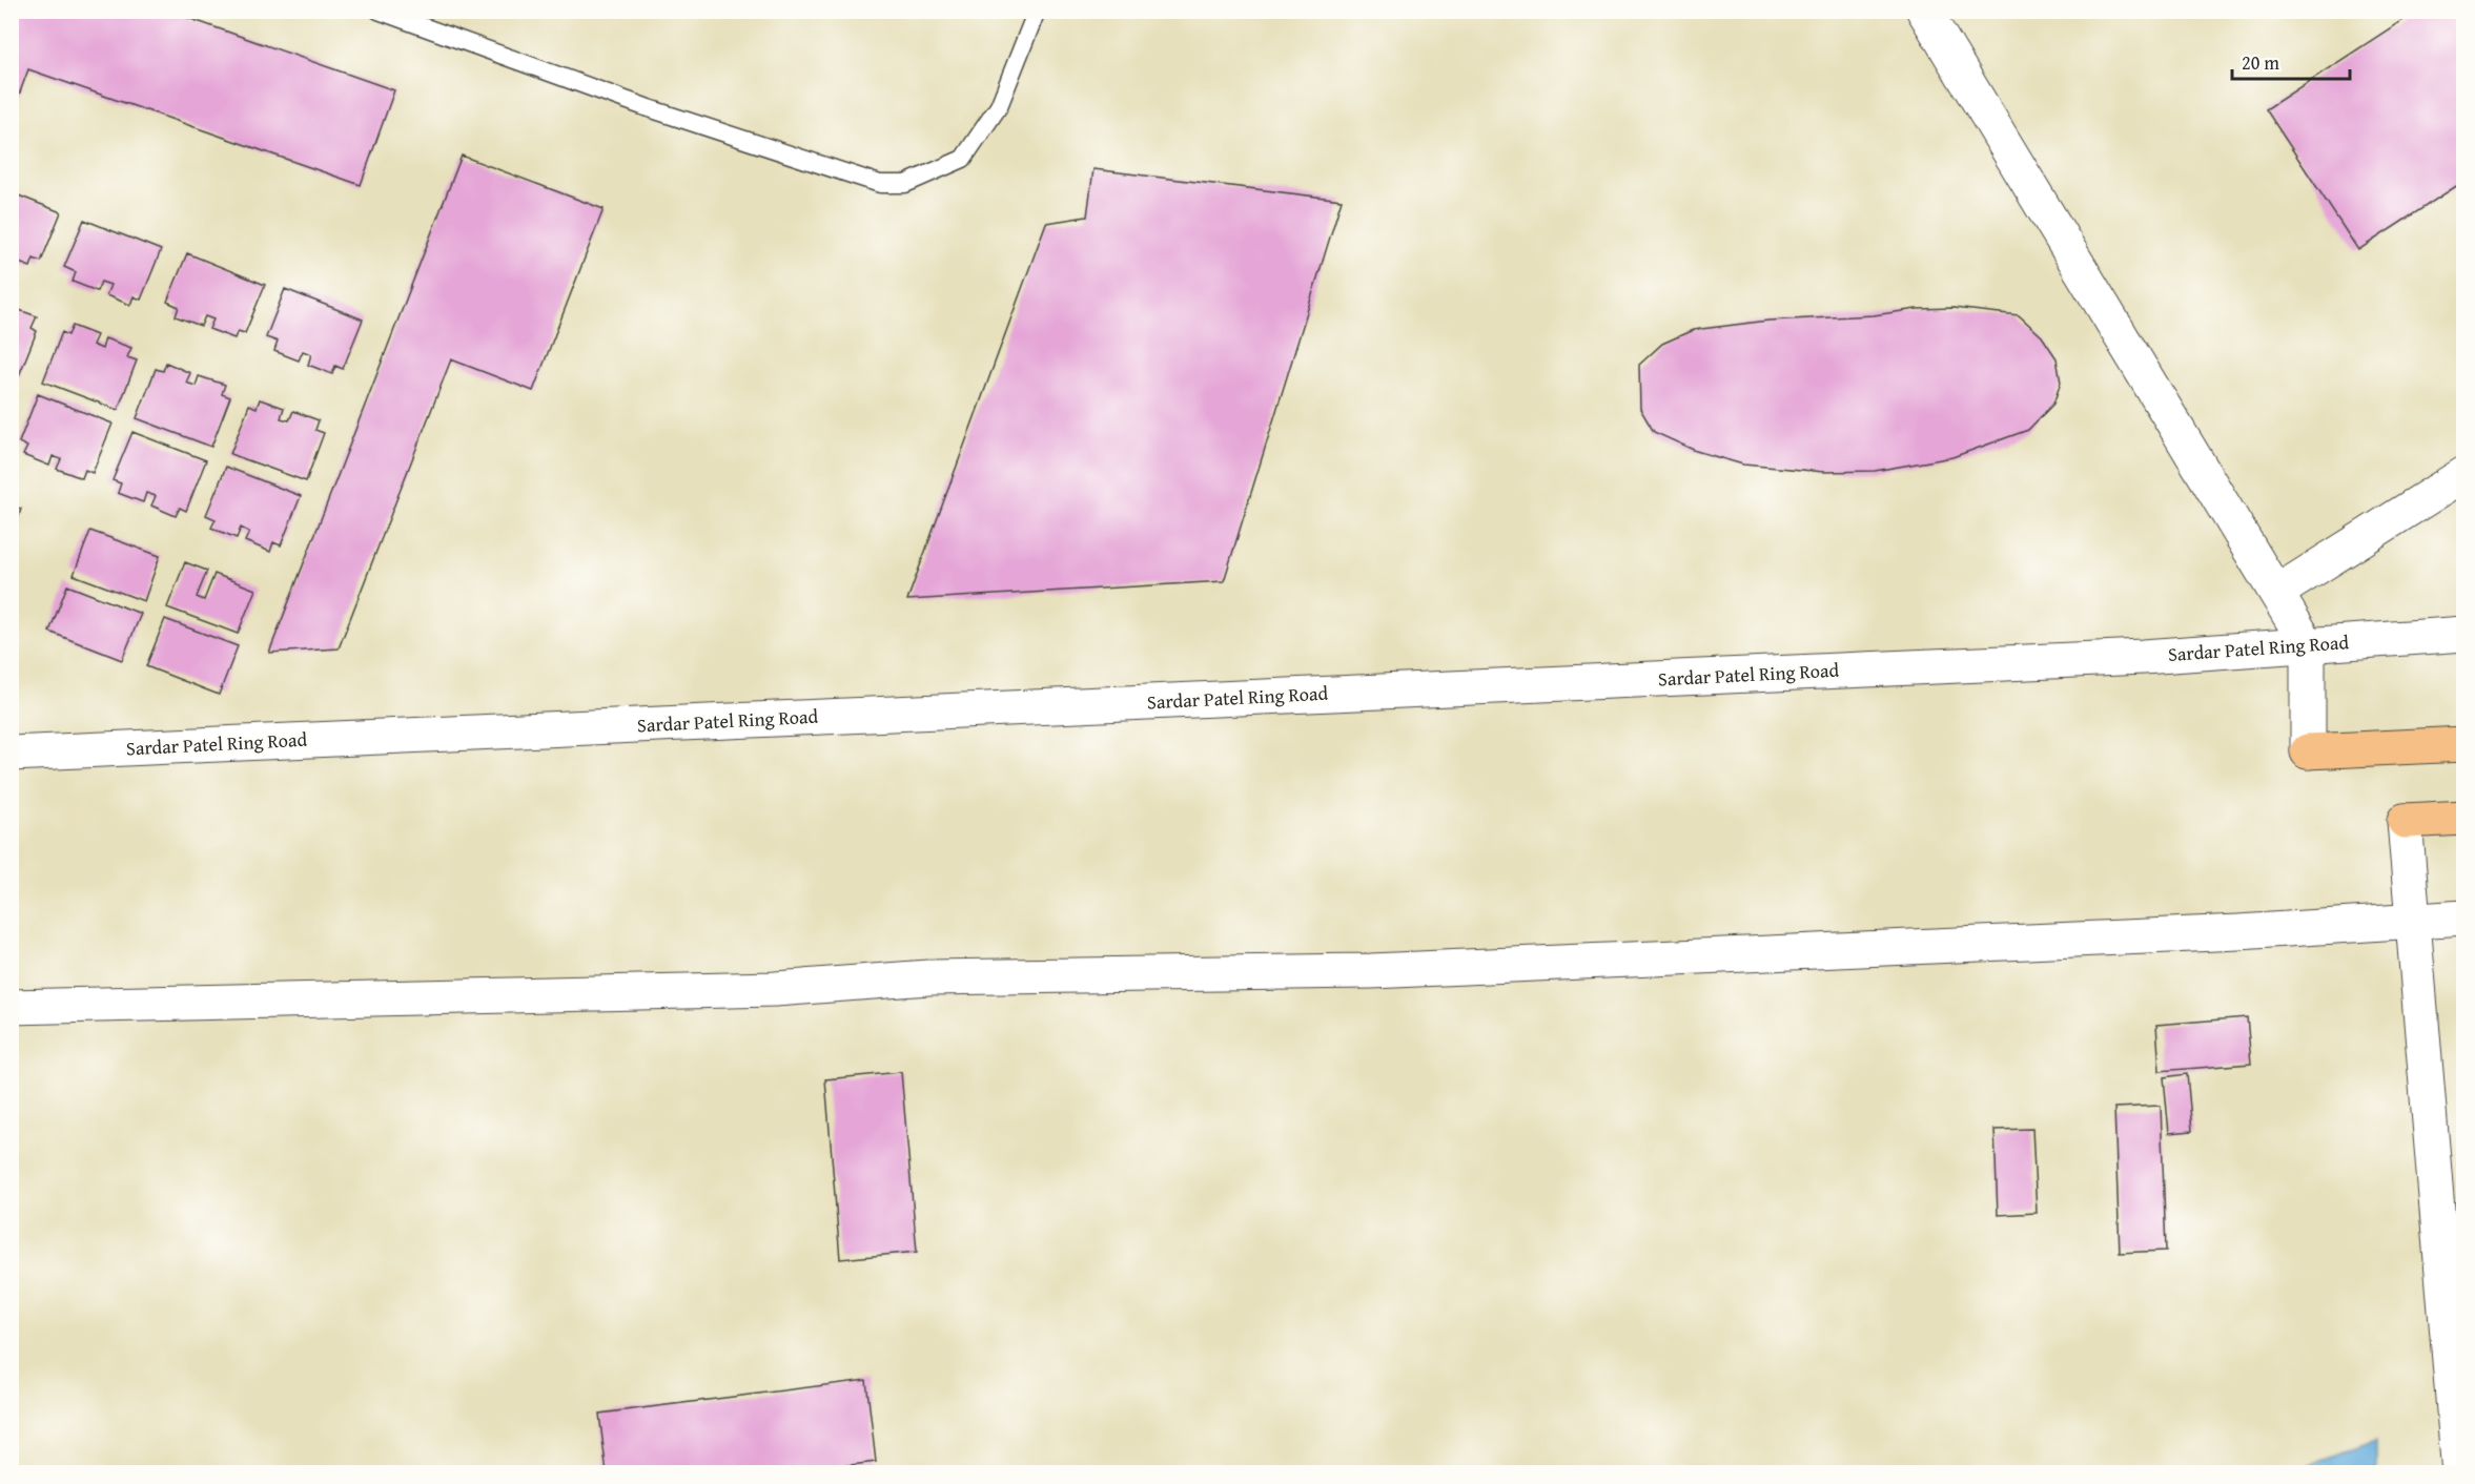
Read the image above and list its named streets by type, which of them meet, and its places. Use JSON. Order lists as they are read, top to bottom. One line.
{"streets":{"street":["Sardar Patel Ring Road"]},"scale_bar":"20 m"}
